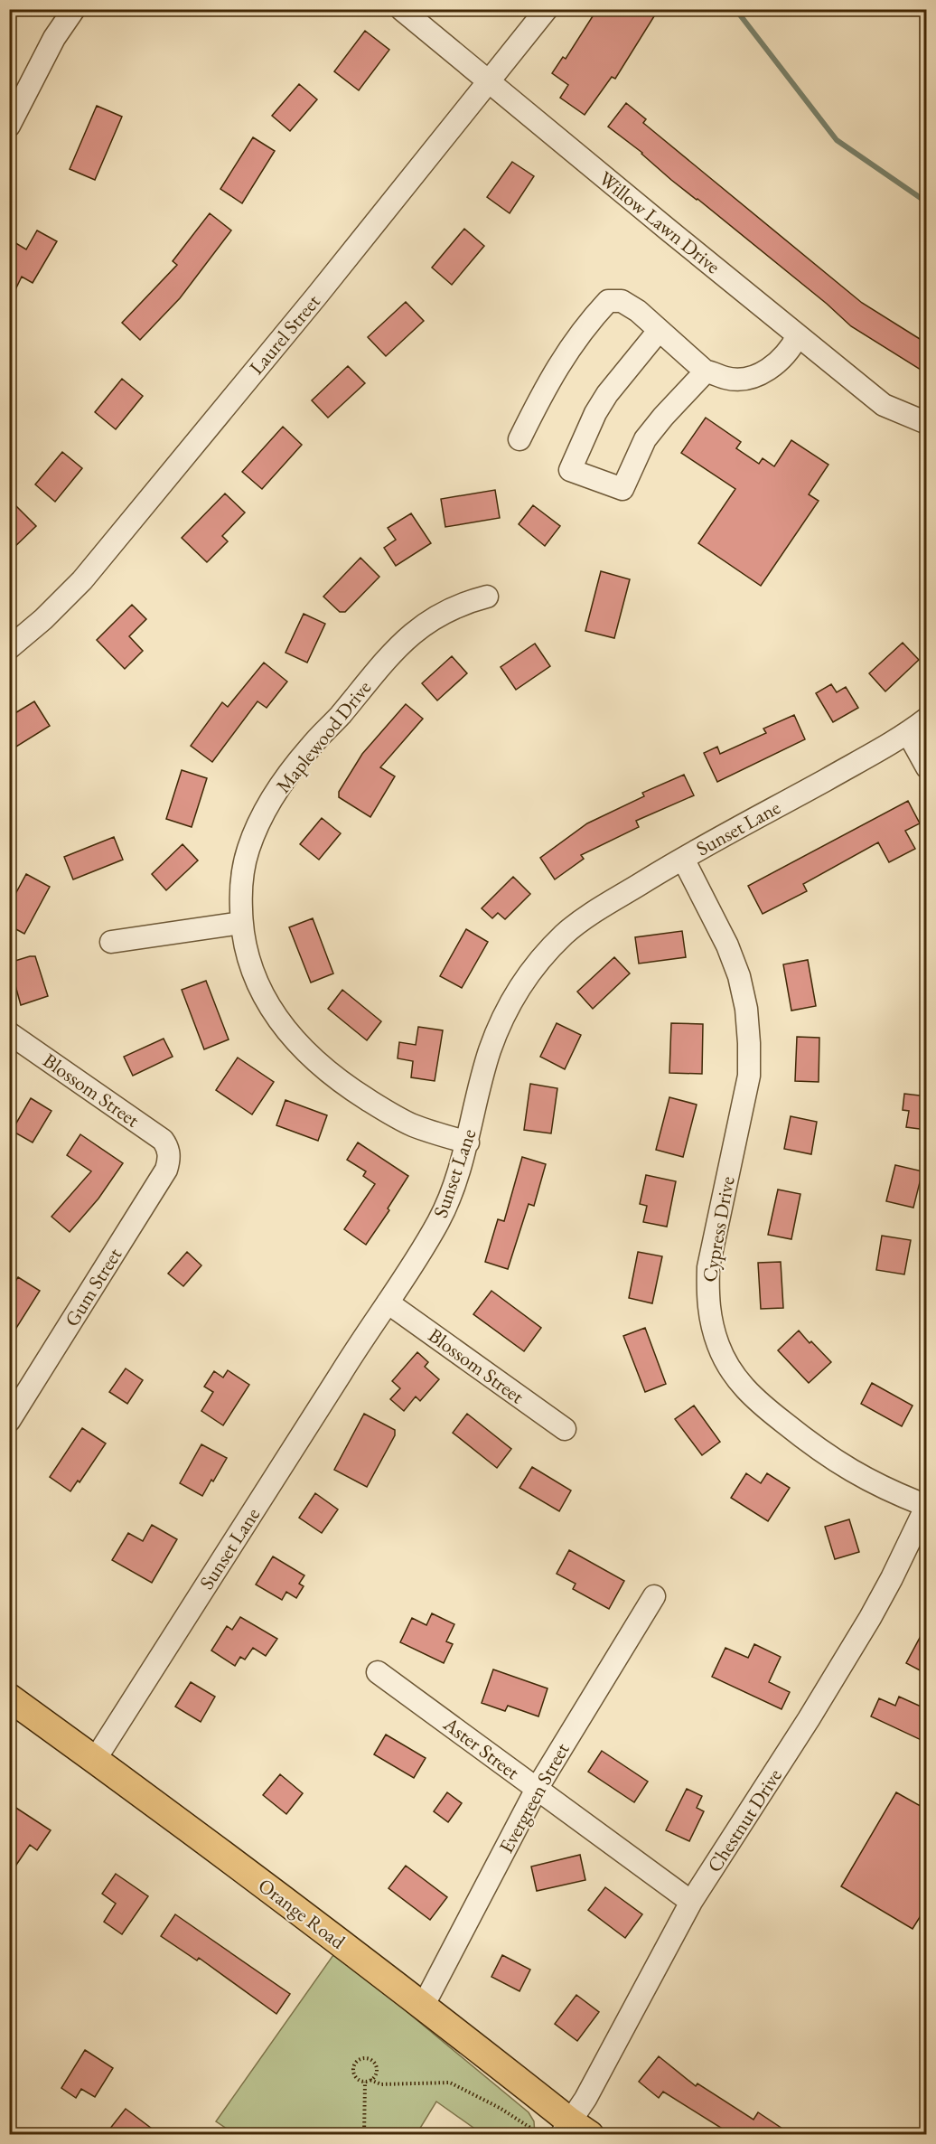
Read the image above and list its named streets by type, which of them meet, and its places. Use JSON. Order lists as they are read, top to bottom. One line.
{"streets":{"main road":["Orange Road"],"street":["Willow Lawn Drive","Laurel Street","Maplewood Drive","Sunset Lane","Blossom Street","Cypress Drive","Gum Street","Aster Street","Evergreen Street","Chestnut Drive"]},"crossings":[["Willow Lawn Drive","Laurel Street"],["Maplewood Drive","Sunset Lane"],["Sunset Lane","Blossom Street"],["Sunset Lane","Cypress Drive"],["Sunset Lane","Orange Road"],["Blossom Street","Gum Street"],["Cypress Drive","Chestnut Drive"],["Aster Street","Evergreen Street"],["Aster Street","Chestnut Drive"],["Evergreen Street","Orange Road"],["Chestnut Drive","Orange Road"]]}
